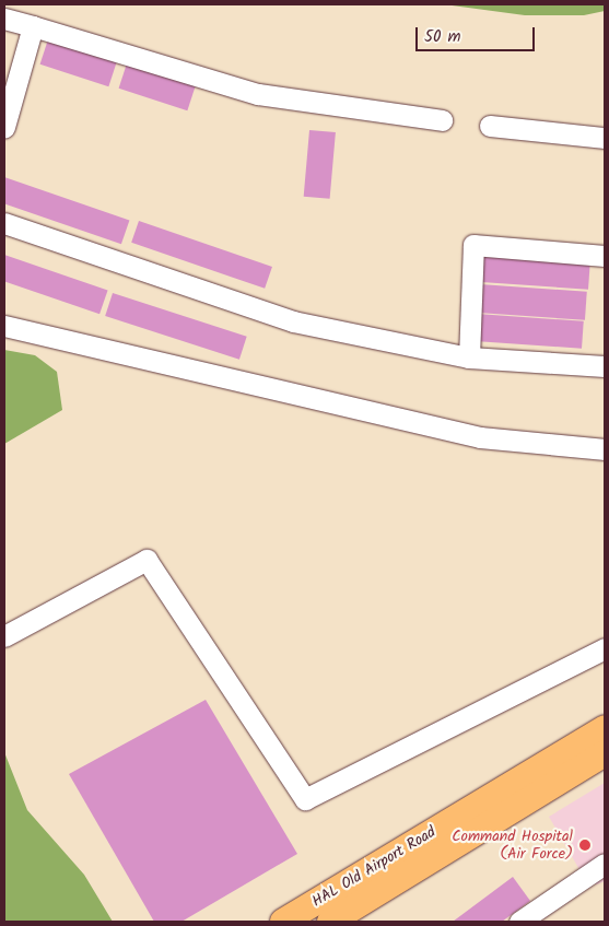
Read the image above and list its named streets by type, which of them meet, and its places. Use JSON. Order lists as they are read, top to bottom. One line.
{"streets":{"main road":["HAL Old Airport Road"]},"places":["Command Hospital (Air Force)"],"scale_bar":"50 m"}
